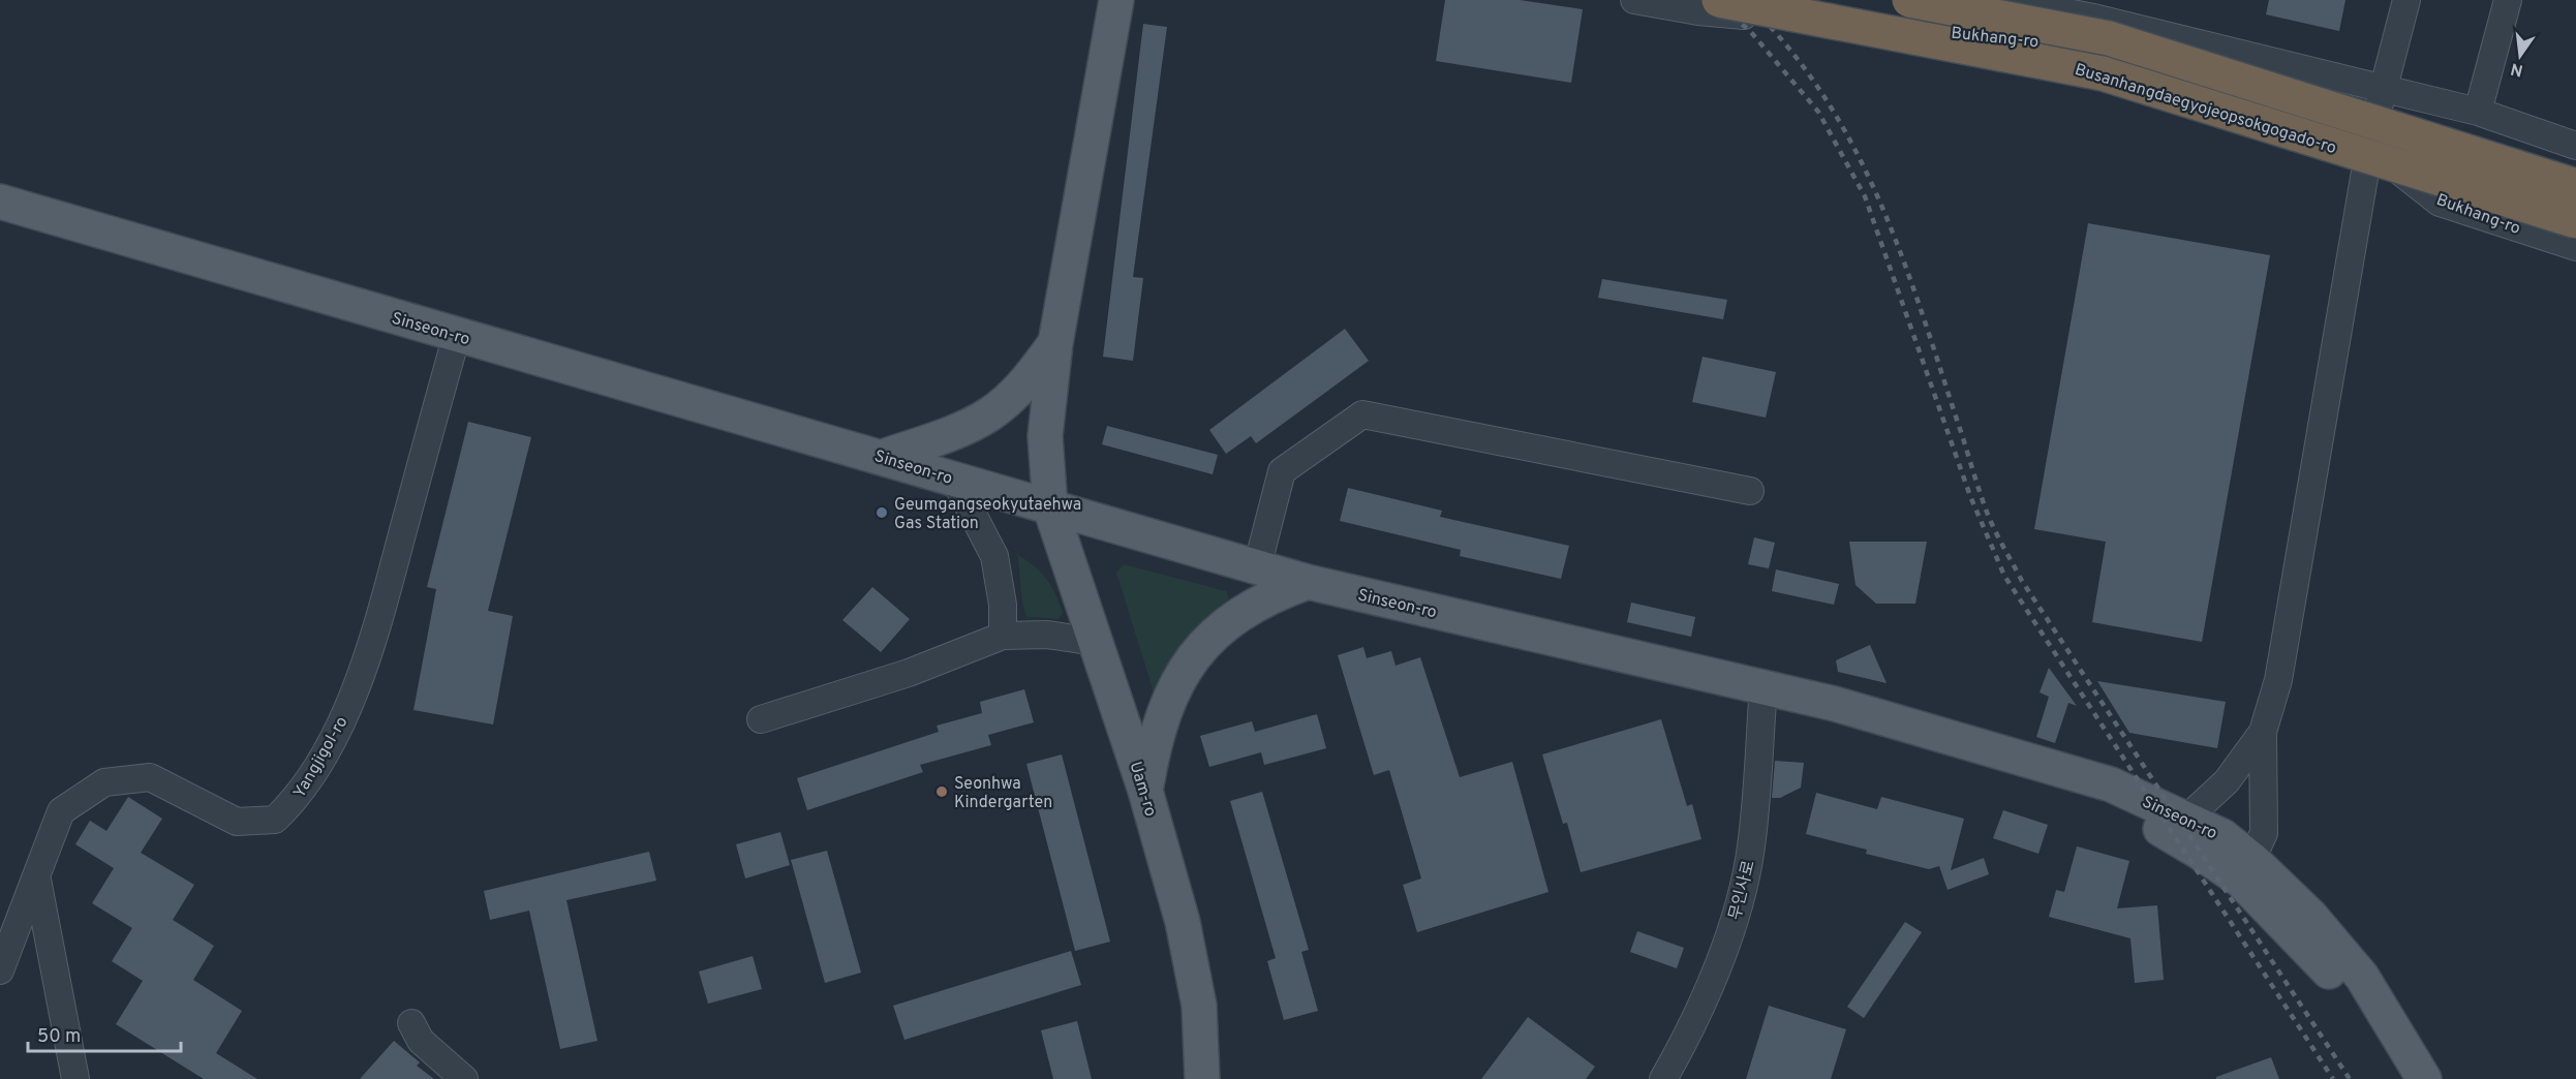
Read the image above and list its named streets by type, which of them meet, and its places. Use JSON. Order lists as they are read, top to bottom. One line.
{"streets":{"highway":["Busanhangdaegyojeopsokgogado-ro"],"main road":["Sinseon-ro","Uam-ro"],"street":["Bukhang-ro","Yangjigol-ro","무인사로"]},"crossings":[["Sinseon-ro","Yangjigol-ro"],["Sinseon-ro","Uam-ro"],["Sinseon-ro","무인사로"]],"places":["Geumgangseokyutaehwa Gas Station","Seonhwa Kindergarten"],"scale_bar":"50 m","north":"bottom"}
